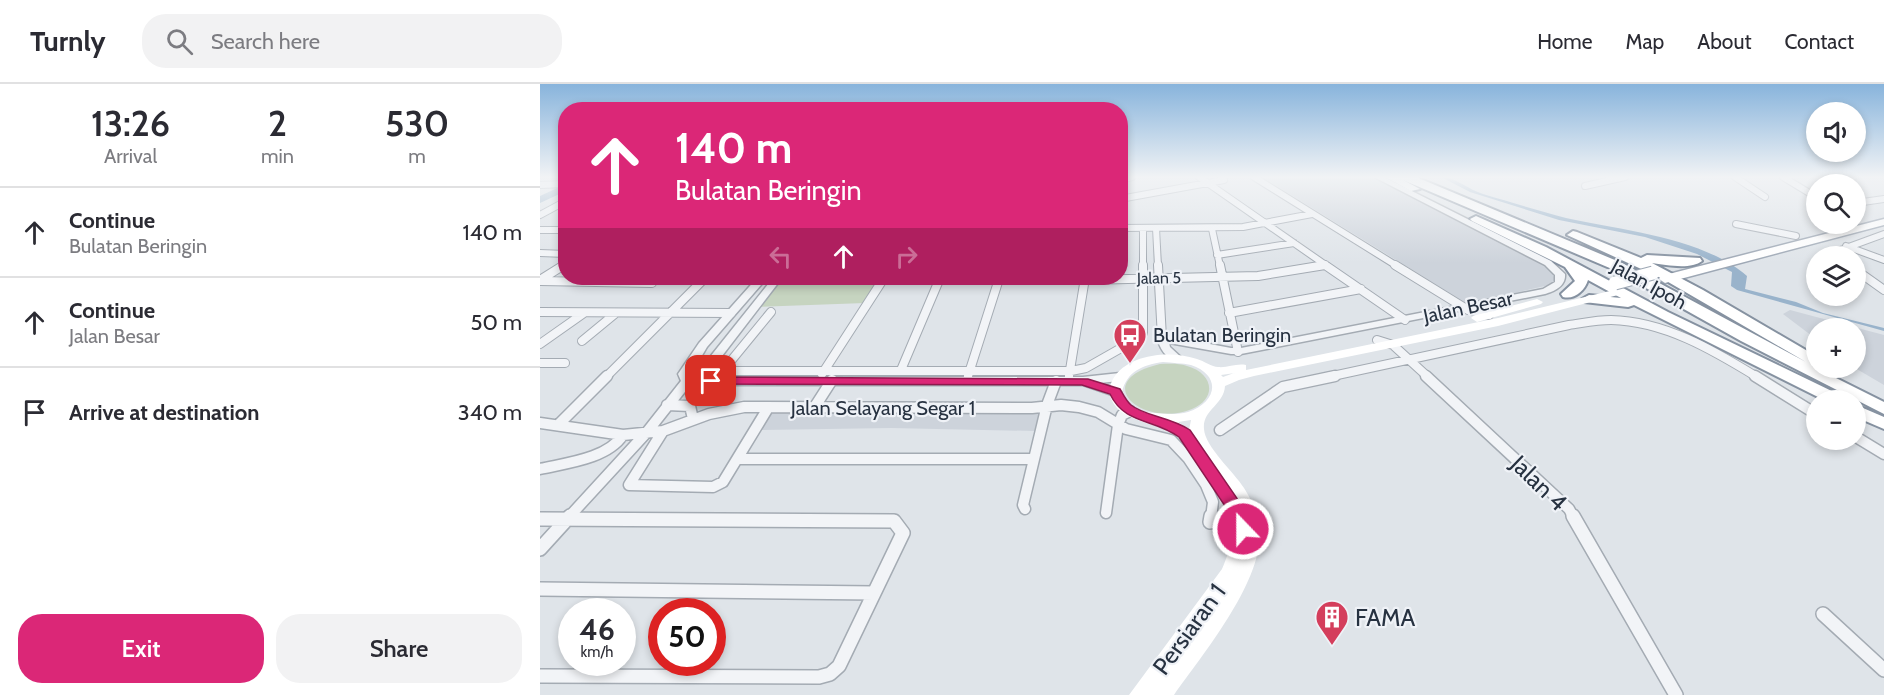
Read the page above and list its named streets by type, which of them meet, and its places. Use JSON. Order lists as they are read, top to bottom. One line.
{"streets":{"highway":["Jalan Ipoh"],"main road":["Jalan Besar","Persiaran 1"],"street":["Jalan 5","Jalan Selayang Segar 1","Jalan 4"]},"crossings":[["Jalan Besar","Jalan 4"],["Jalan Besar","Persiaran 1"]],"places":{"bus stop":["Bulatan Beringin"],"building":["FAMA"]},"page":{"header":"Turnly","search":"Search here","nav":["Home","Map","About","Contact"],"eta":["13:26","Arrival","2","min","530","m"],"map_buttons":["+","−"],"turn":["140 m","Bulatan Beringin"],"list":[{"name":"Continue","note":"Bulatan Beringin","value":"140 m"},{"name":"Continue","note":"Jalan Besar","value":"50 m"},{"name":"Arrive at destination","value":"340 m"}],"speed":"46 km/h","limit":"50","buttons":["Exit","Share"]}}
